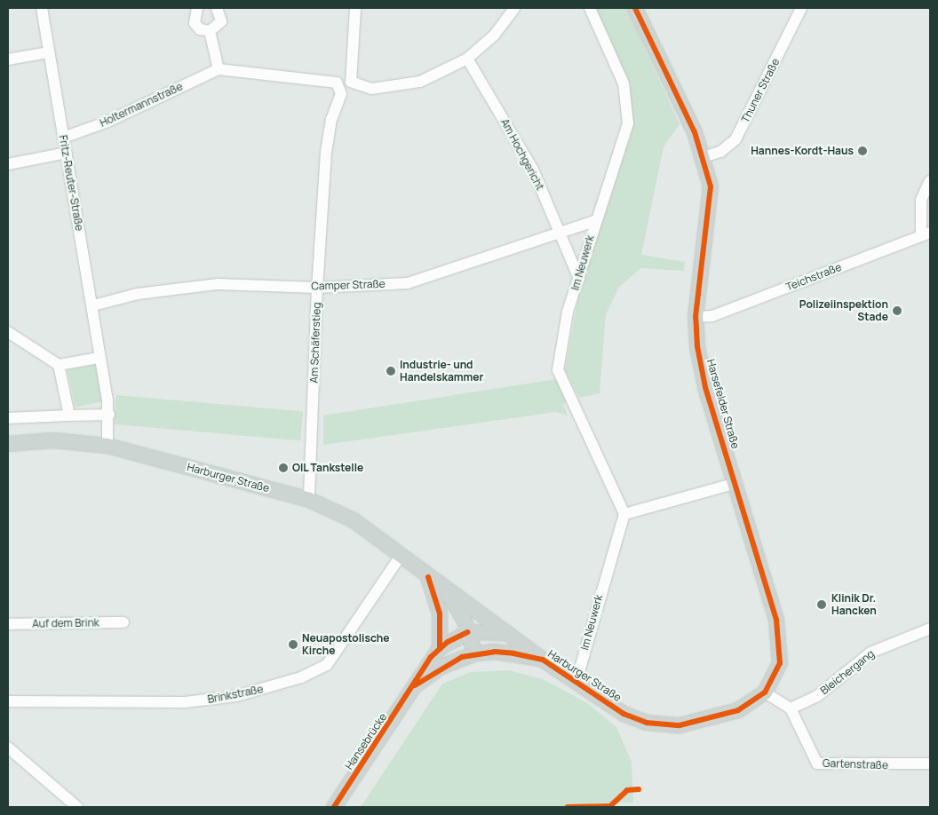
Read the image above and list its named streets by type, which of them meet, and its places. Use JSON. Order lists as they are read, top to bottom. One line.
{"streets":{"main road":["Harsefelder Straße","Harburger Straße","Hansebrücke"],"street":["Thuner Straße","Holtermannstraße","Am Hochgericht","Fritz-Reuter-Straße","Im Neuwerk","Teichstraße","Camper Straße","Am Schäferstieg","Auf dem Brink","Bleichergang","Brinkstraße","Gartenstraße"]},"crossings":[["Thuner Straße","Harsefelder Straße"],["Holtermannstraße","Fritz-Reuter-Straße"],["Holtermannstraße","Am Schäferstieg"],["Am Hochgericht","Im Neuwerk"],["Am Hochgericht","Camper Straße"],["Fritz-Reuter-Straße","Camper Straße"],["Fritz-Reuter-Straße","Harburger Straße"],["Im Neuwerk","Camper Straße"],["Im Neuwerk","Harburger Straße"],["Teichstraße","Harsefelder Straße"],["Camper Straße","Am Schäferstieg"],["Am Schäferstieg","Harburger Straße"],["Harsefelder Straße","Harburger Straße"],["Harburger Straße","Brinkstraße"],["Harburger Straße","Hansebrücke"],["Bleichergang","Gartenstraße"]],"places":["Hannes-Kordt-Haus","Polizeiinspektion Stade","Industrie- und Handelskammer","OIL Tankstelle","Klinik Dr. Hancken","Neuapostolische Kirche"]}
